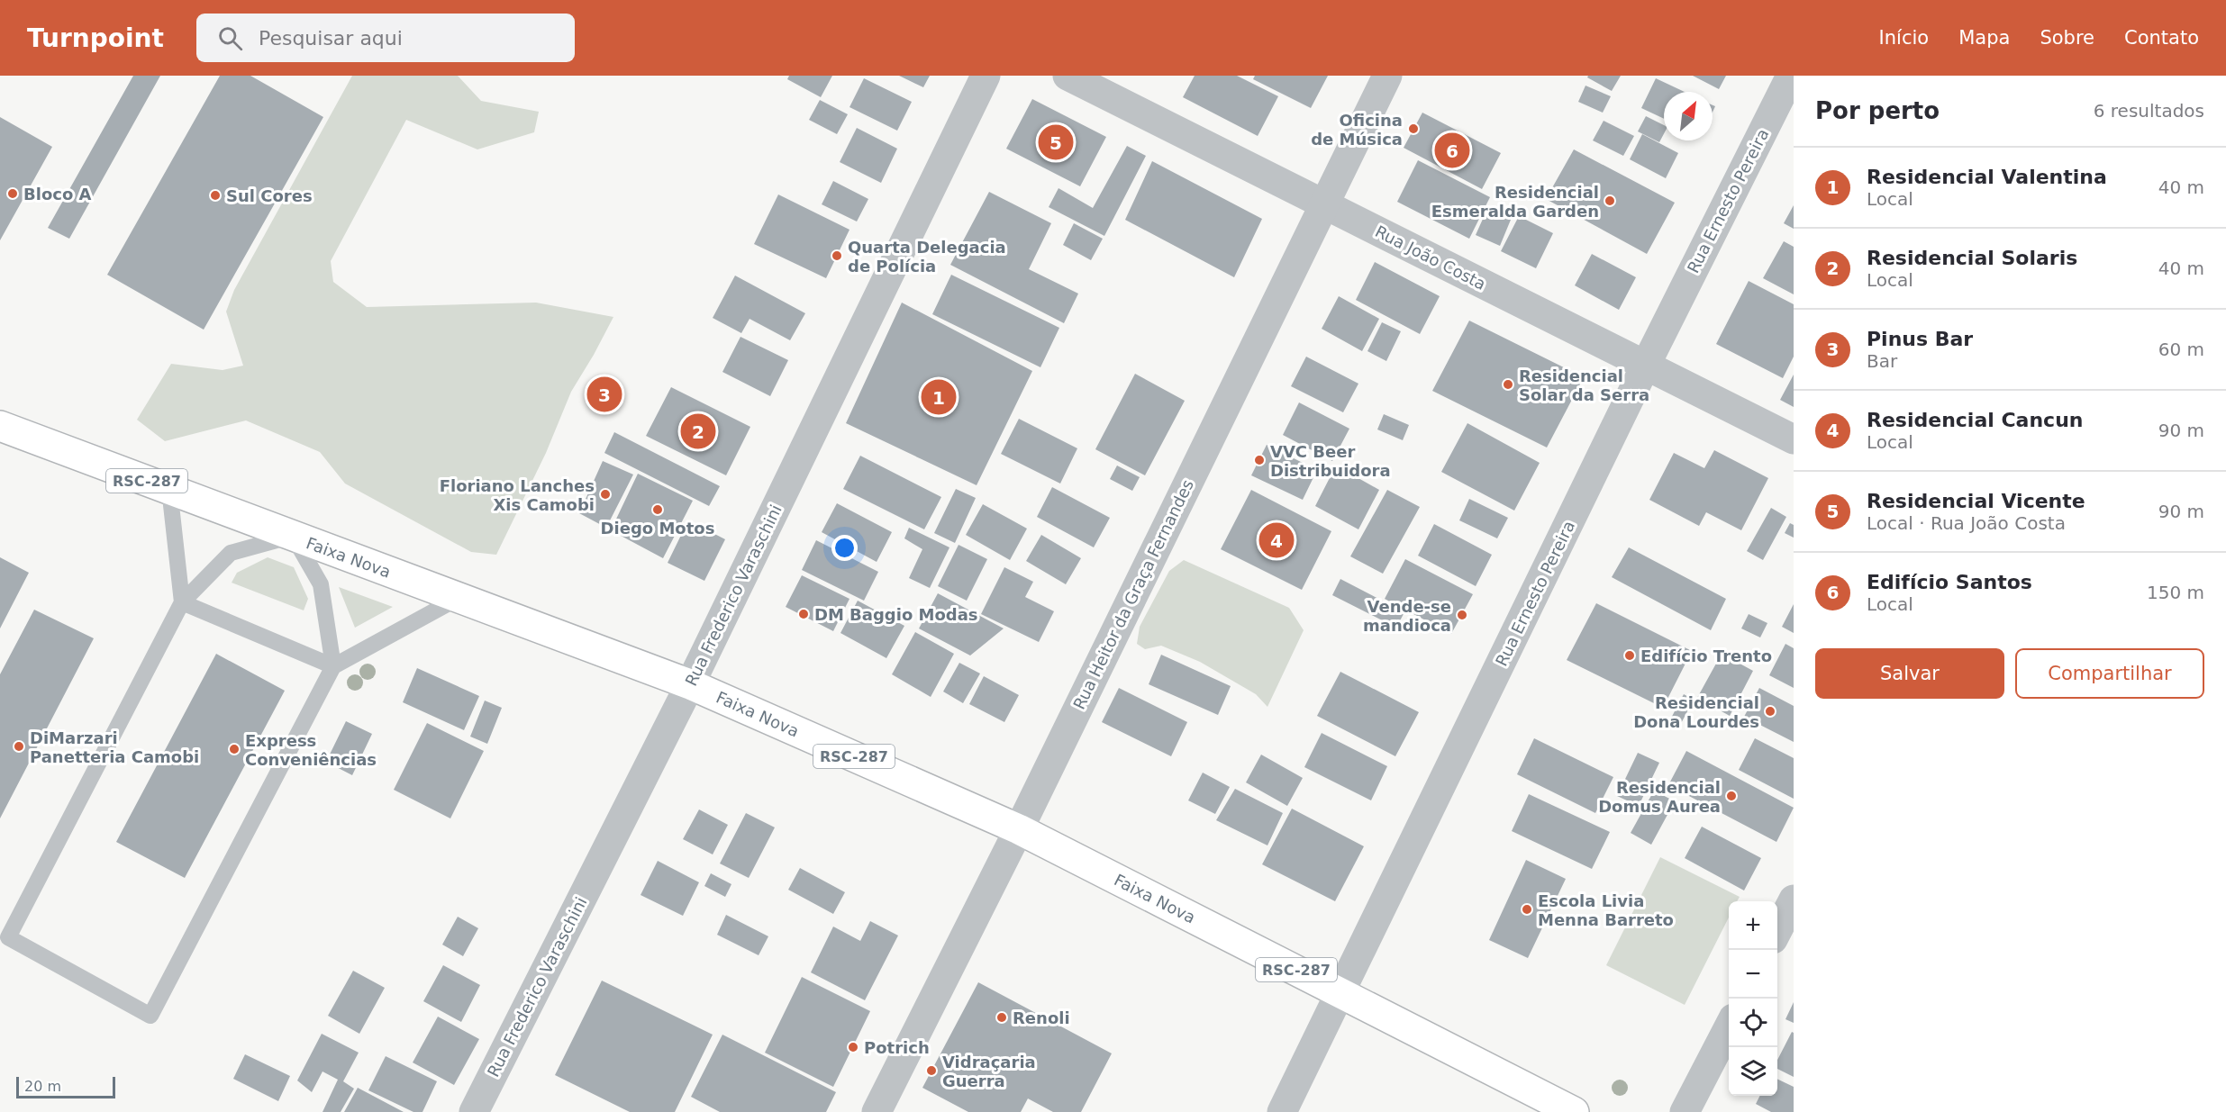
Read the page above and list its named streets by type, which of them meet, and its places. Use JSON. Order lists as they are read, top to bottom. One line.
{"streets":{"highway":["RSC-287","Faixa Nova"],"street":["Rua Ernesto Pereira","Rua João Costa","Rua Heitor da Graça Fernandes","Rua Frederico Varaschini"]},"crossings":[["Rua Ernesto Pereira","Rua João Costa"],["Rua Ernesto Pereira","Faixa Nova"],["Rua João Costa","Rua Heitor da Graça Fernandes"],["Faixa Nova","Rua Heitor da Graça Fernandes"],["Faixa Nova","Rua Frederico Varaschini"]],"places":["Oficina de Música","Bloco A","Sul Cores","Residencial Esmeralda Garden","Quarta Delegacia de Polícia","Residencial Solar da Serra","VVC Beer Distribuidora","Floriano Lanches Xis Camobi","Diego Motos","DM Baggio Modas","Vende-se mandioca","Edifício Trento","Residencial Dona Lourdes","DiMarzari Panetteria Camobi","Express Conveniências","Residencial Domus Aurea","Escola Livia Menna Barreto","Renoli","Potrich","Vidraçaria Guerra"],"scale_bar":"20 m","north":"top right","page":{"header":"Turnpoint","search":"Pesquisar aqui","nav":["Início","Mapa","Sobre","Contato"],"heading":["Por perto","6 resultados"],"pins":["5","6","3","1","2","4"],"list":[{"mark":"1","name":"Residencial Valentina","note":"Local","value":"40 m"},{"mark":"2","name":"Residencial Solaris","note":"Local","value":"40 m"},{"mark":"3","name":"Pinus Bar","note":"Bar","value":"60 m"},{"mark":"4","name":"Residencial Cancun","note":"Local","value":"90 m"},{"mark":"5","name":"Residencial Vicente","note":"Local · Rua João Costa","value":"90 m"},{"mark":"6","name":"Edifício Santos","note":"Local","value":"150 m"}],"buttons":["Salvar","Compartilhar"],"map_buttons":["+","−"],"scale":"20 m"}}
